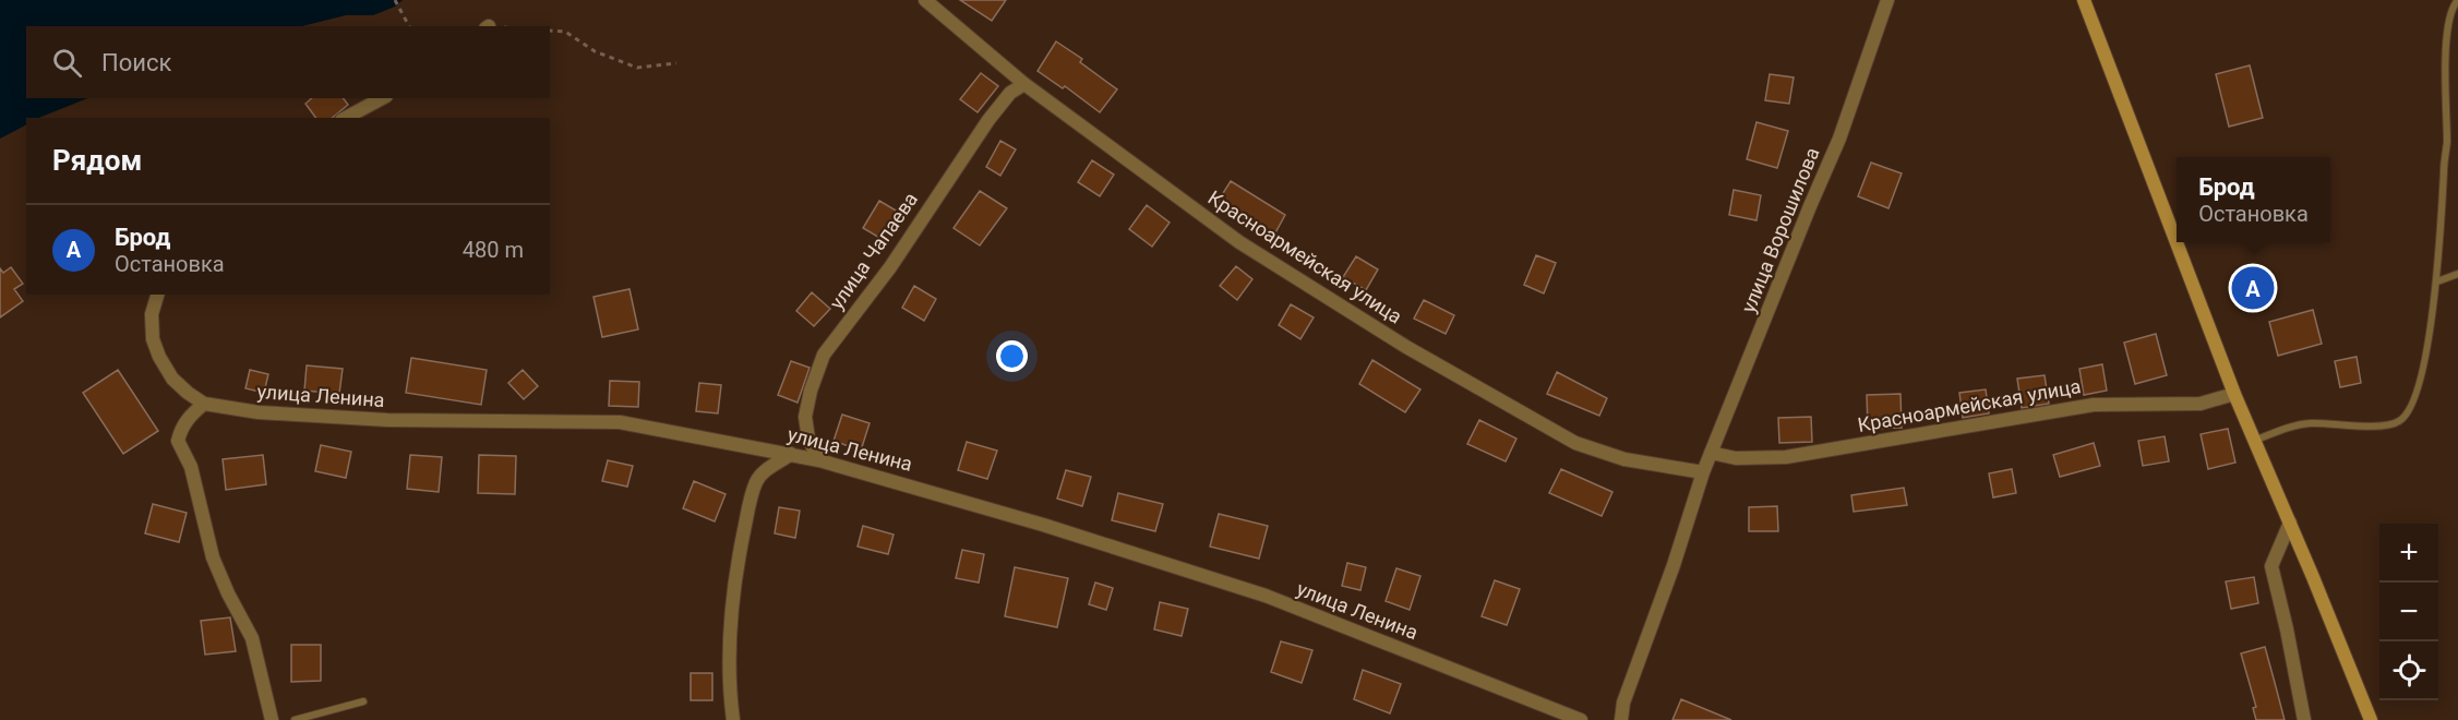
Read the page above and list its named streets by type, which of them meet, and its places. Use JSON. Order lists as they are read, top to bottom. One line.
{"streets":{"street":["улица Ворошилова","улица Чапаева","Красноармейская улица","улица Ленина"]},"crossings":[["улица Ворошилова","Красноармейская улица"],["улица Чапаева","Красноармейская улица"],["улица Чапаева","улица Ленина"]],"page":{"search":"Поиск","heading":"Рядом","popup":["Брод","Остановка"],"list":[{"mark":"A","name":"Брод","note":"Остановка","value":"480 m"}],"pins":"A","map_buttons":["+","−"]}}
